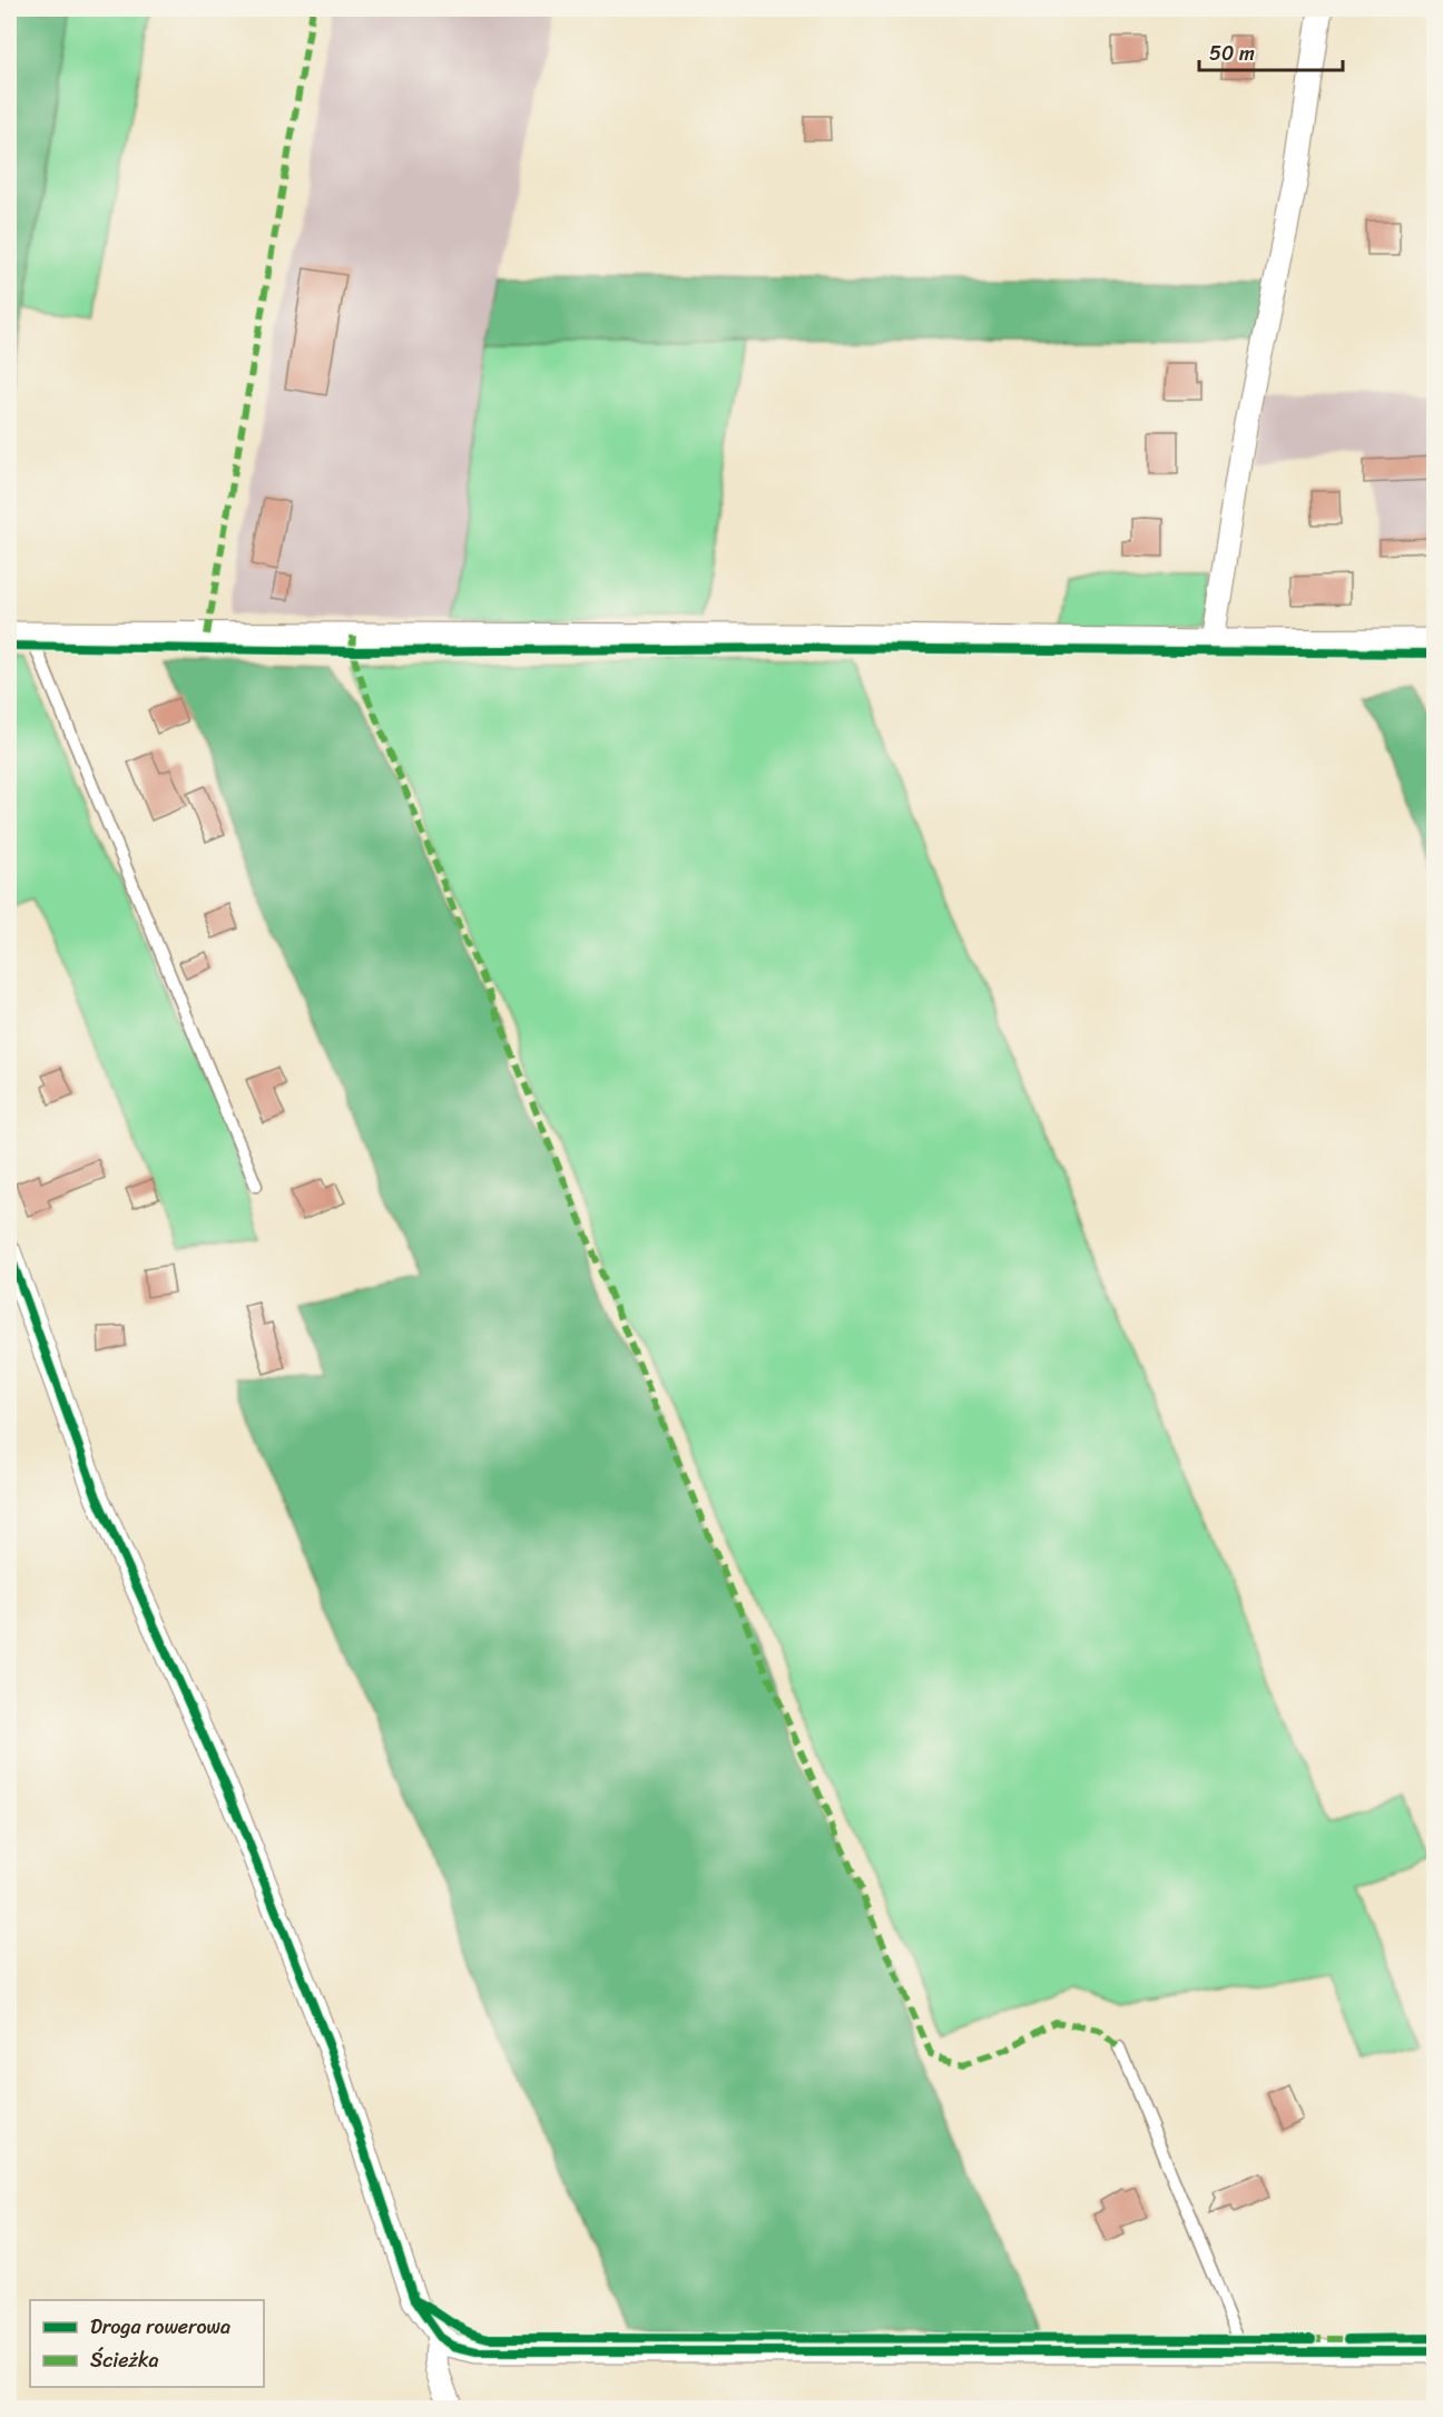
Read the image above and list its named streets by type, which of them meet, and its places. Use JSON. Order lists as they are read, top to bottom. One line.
{"legend":["Droga rowerowa","Ścieżka"],"scale_bar":"50 m"}
